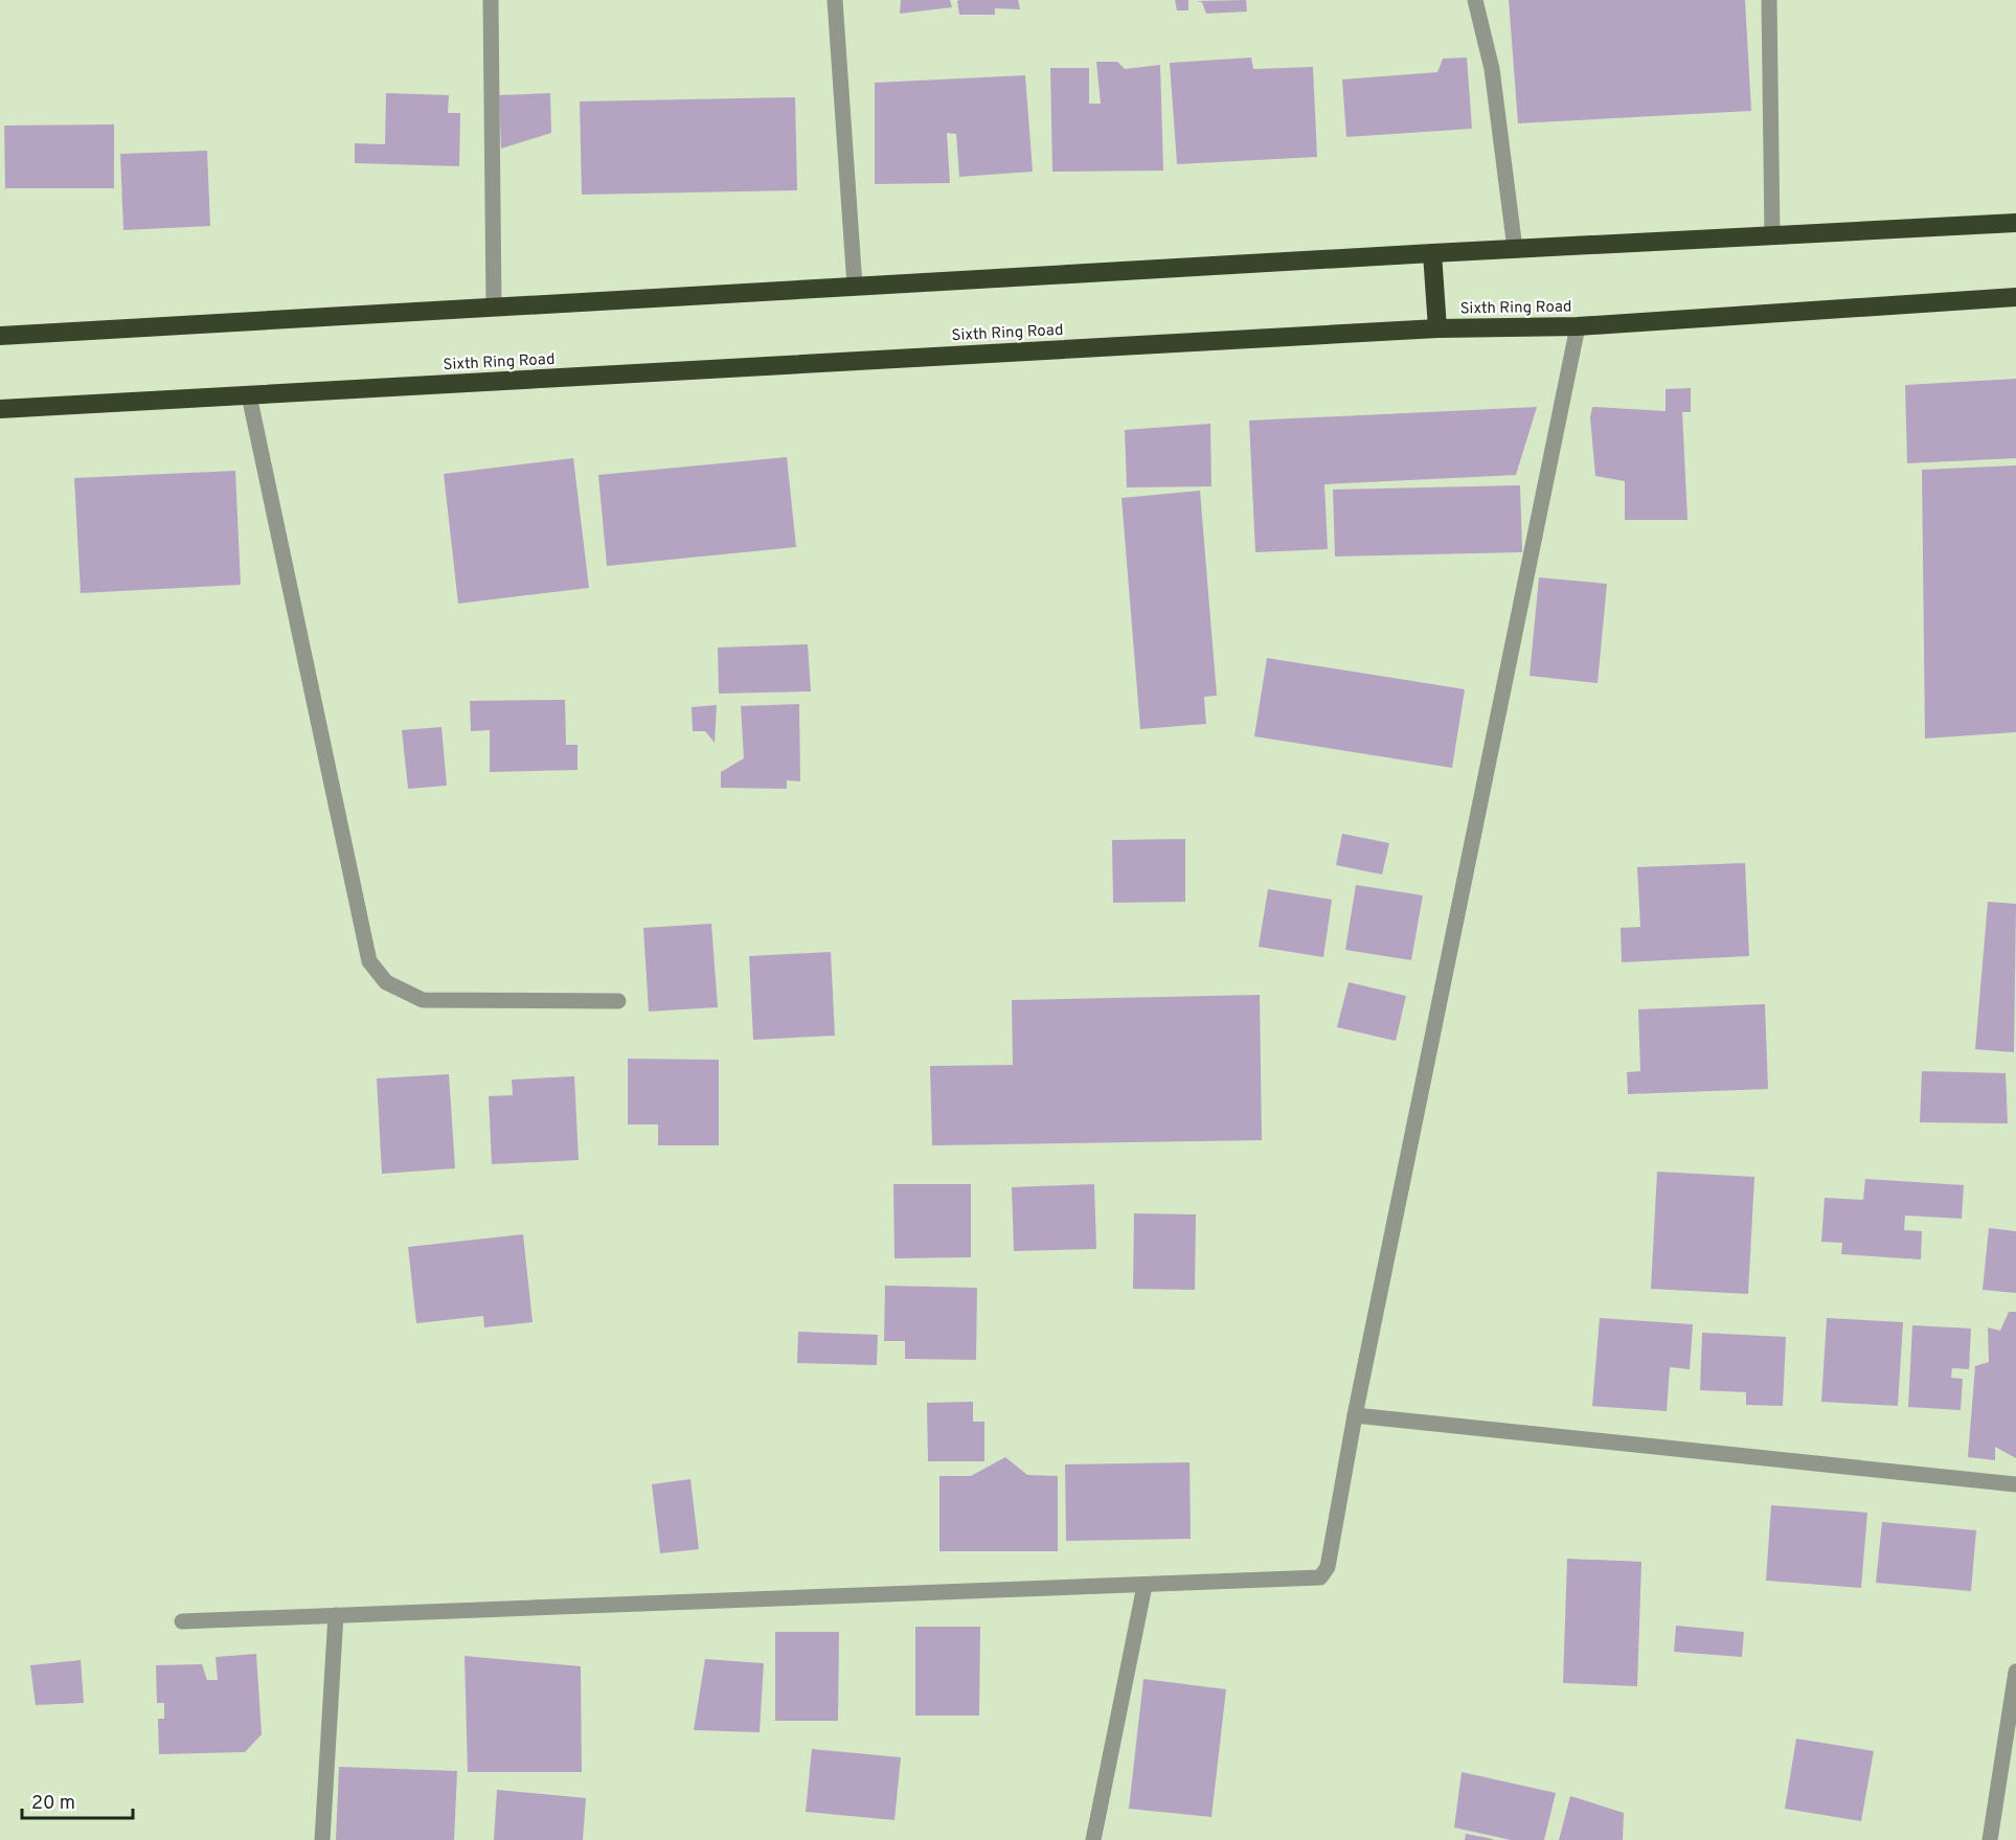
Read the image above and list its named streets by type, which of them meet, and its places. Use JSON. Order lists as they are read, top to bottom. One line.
{"streets":{"highway":["Sixth Ring Road"]},"scale_bar":"20 m"}
